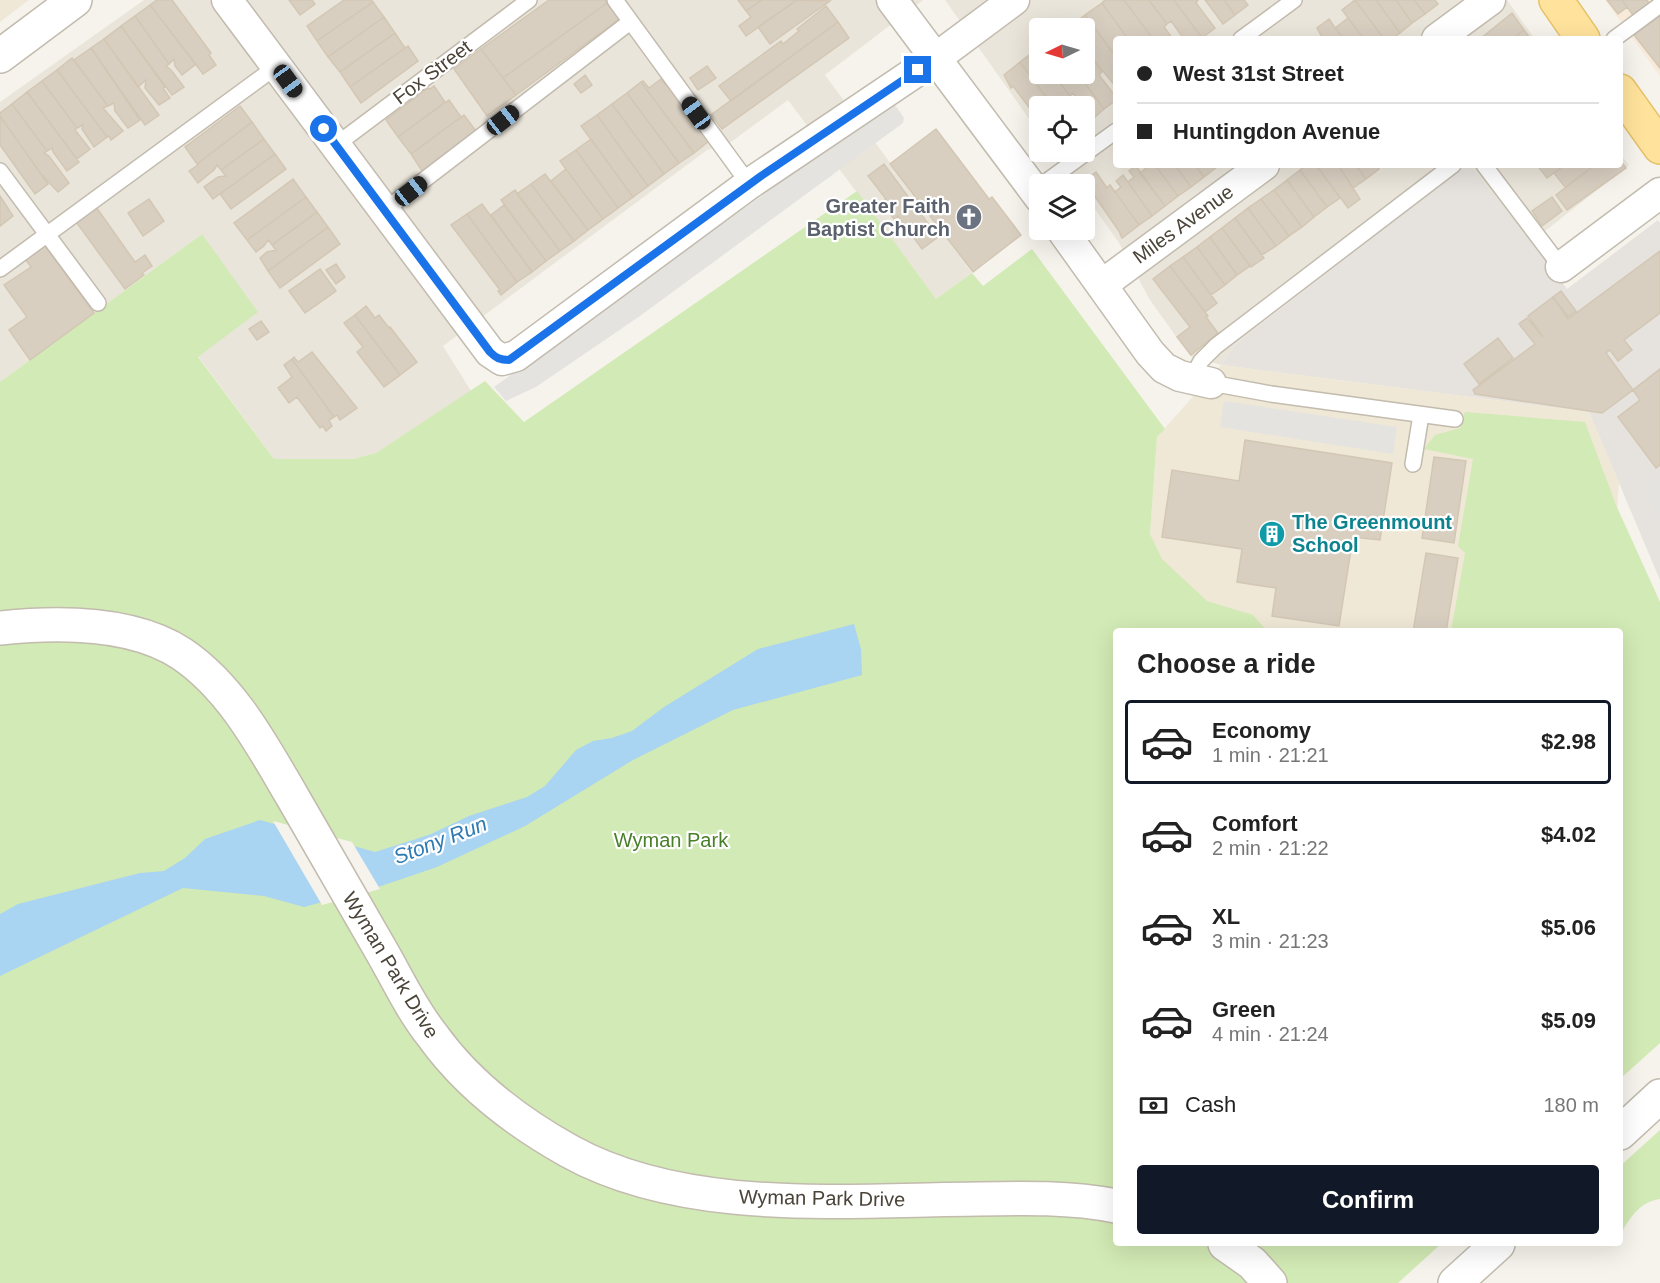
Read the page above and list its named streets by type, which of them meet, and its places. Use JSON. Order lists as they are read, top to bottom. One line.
{"streets":{"street":["Miles Avenue","Wyman Park Drive"],"lane":["Fox Street"]},"water":["Stony Run"],"parks":["Wyman Park"],"places":{"church":["Greater Faith Baptist Church"],"building":["The Greenmount School"]},"north":"left","page":{"banner":["West 31st Street","Huntingdon Avenue"],"heading":"Choose a ride","list":[{"name":"Economy","note":"1 min · 21:21","value":"$2.98"},{"name":"Comfort","note":"2 min · 21:22","value":"$4.02"},{"name":"XL","note":"3 min · 21:23","value":"$5.06"},{"name":"Green","note":"4 min · 21:24","value":"$5.09"}],"pay":["Cash","180 m"],"buttons":"Confirm"}}
